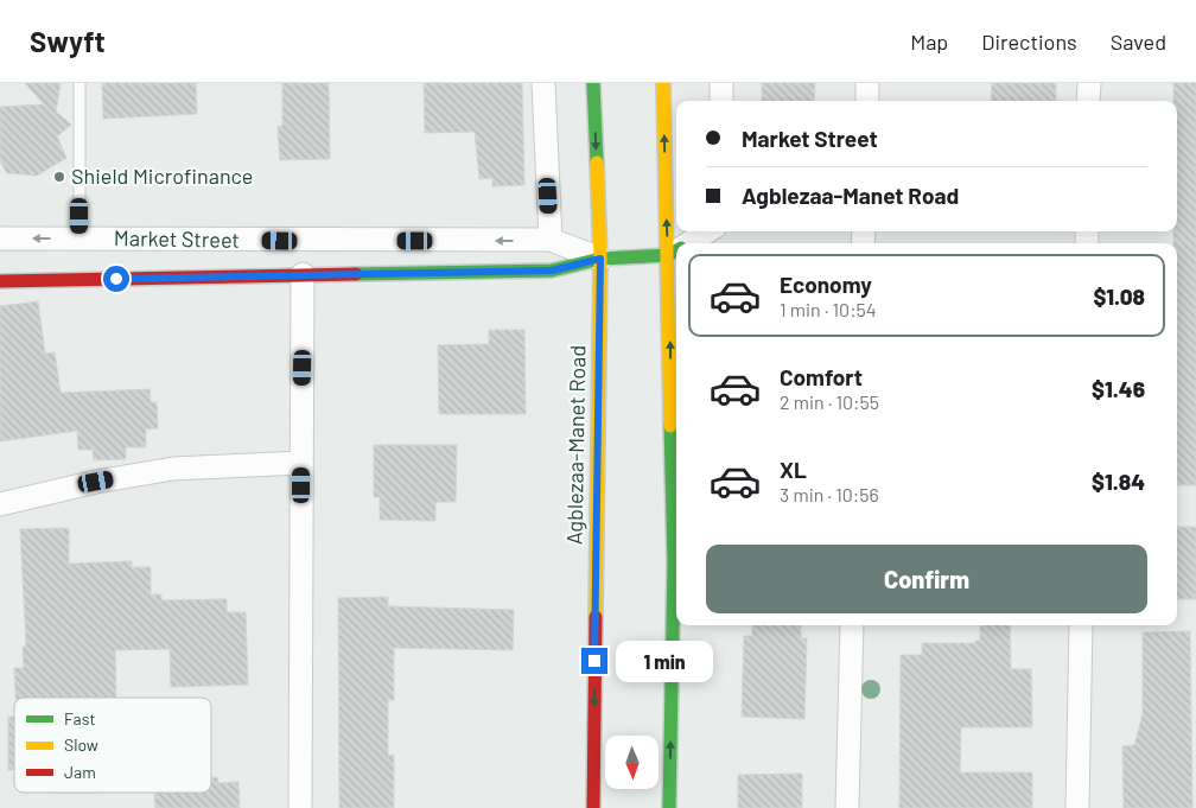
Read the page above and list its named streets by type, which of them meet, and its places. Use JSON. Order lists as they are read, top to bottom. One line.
{"streets":{"main road":["Market Street","Agblezaa-Manet Road"]},"crossings":[["Market Street","Agblezaa-Manet Road"]],"one_way":["Market Street"],"places":["Shield Microfinance"],"legend":["Fast","Slow","Jam"],"north":"bottom","page":{"header":"Swyft","nav":["Map","Directions","Saved"],"banner":["Market Street","Agblezaa-Manet Road"],"list":[{"name":"Economy","note":"1 min · 10:54","value":"$1.08"},{"name":"Comfort","note":"2 min · 10:55","value":"$1.46"},{"name":"XL","note":"3 min · 10:56","value":"$1.84"}],"buttons":"Confirm","bubble":"1 min"}}
